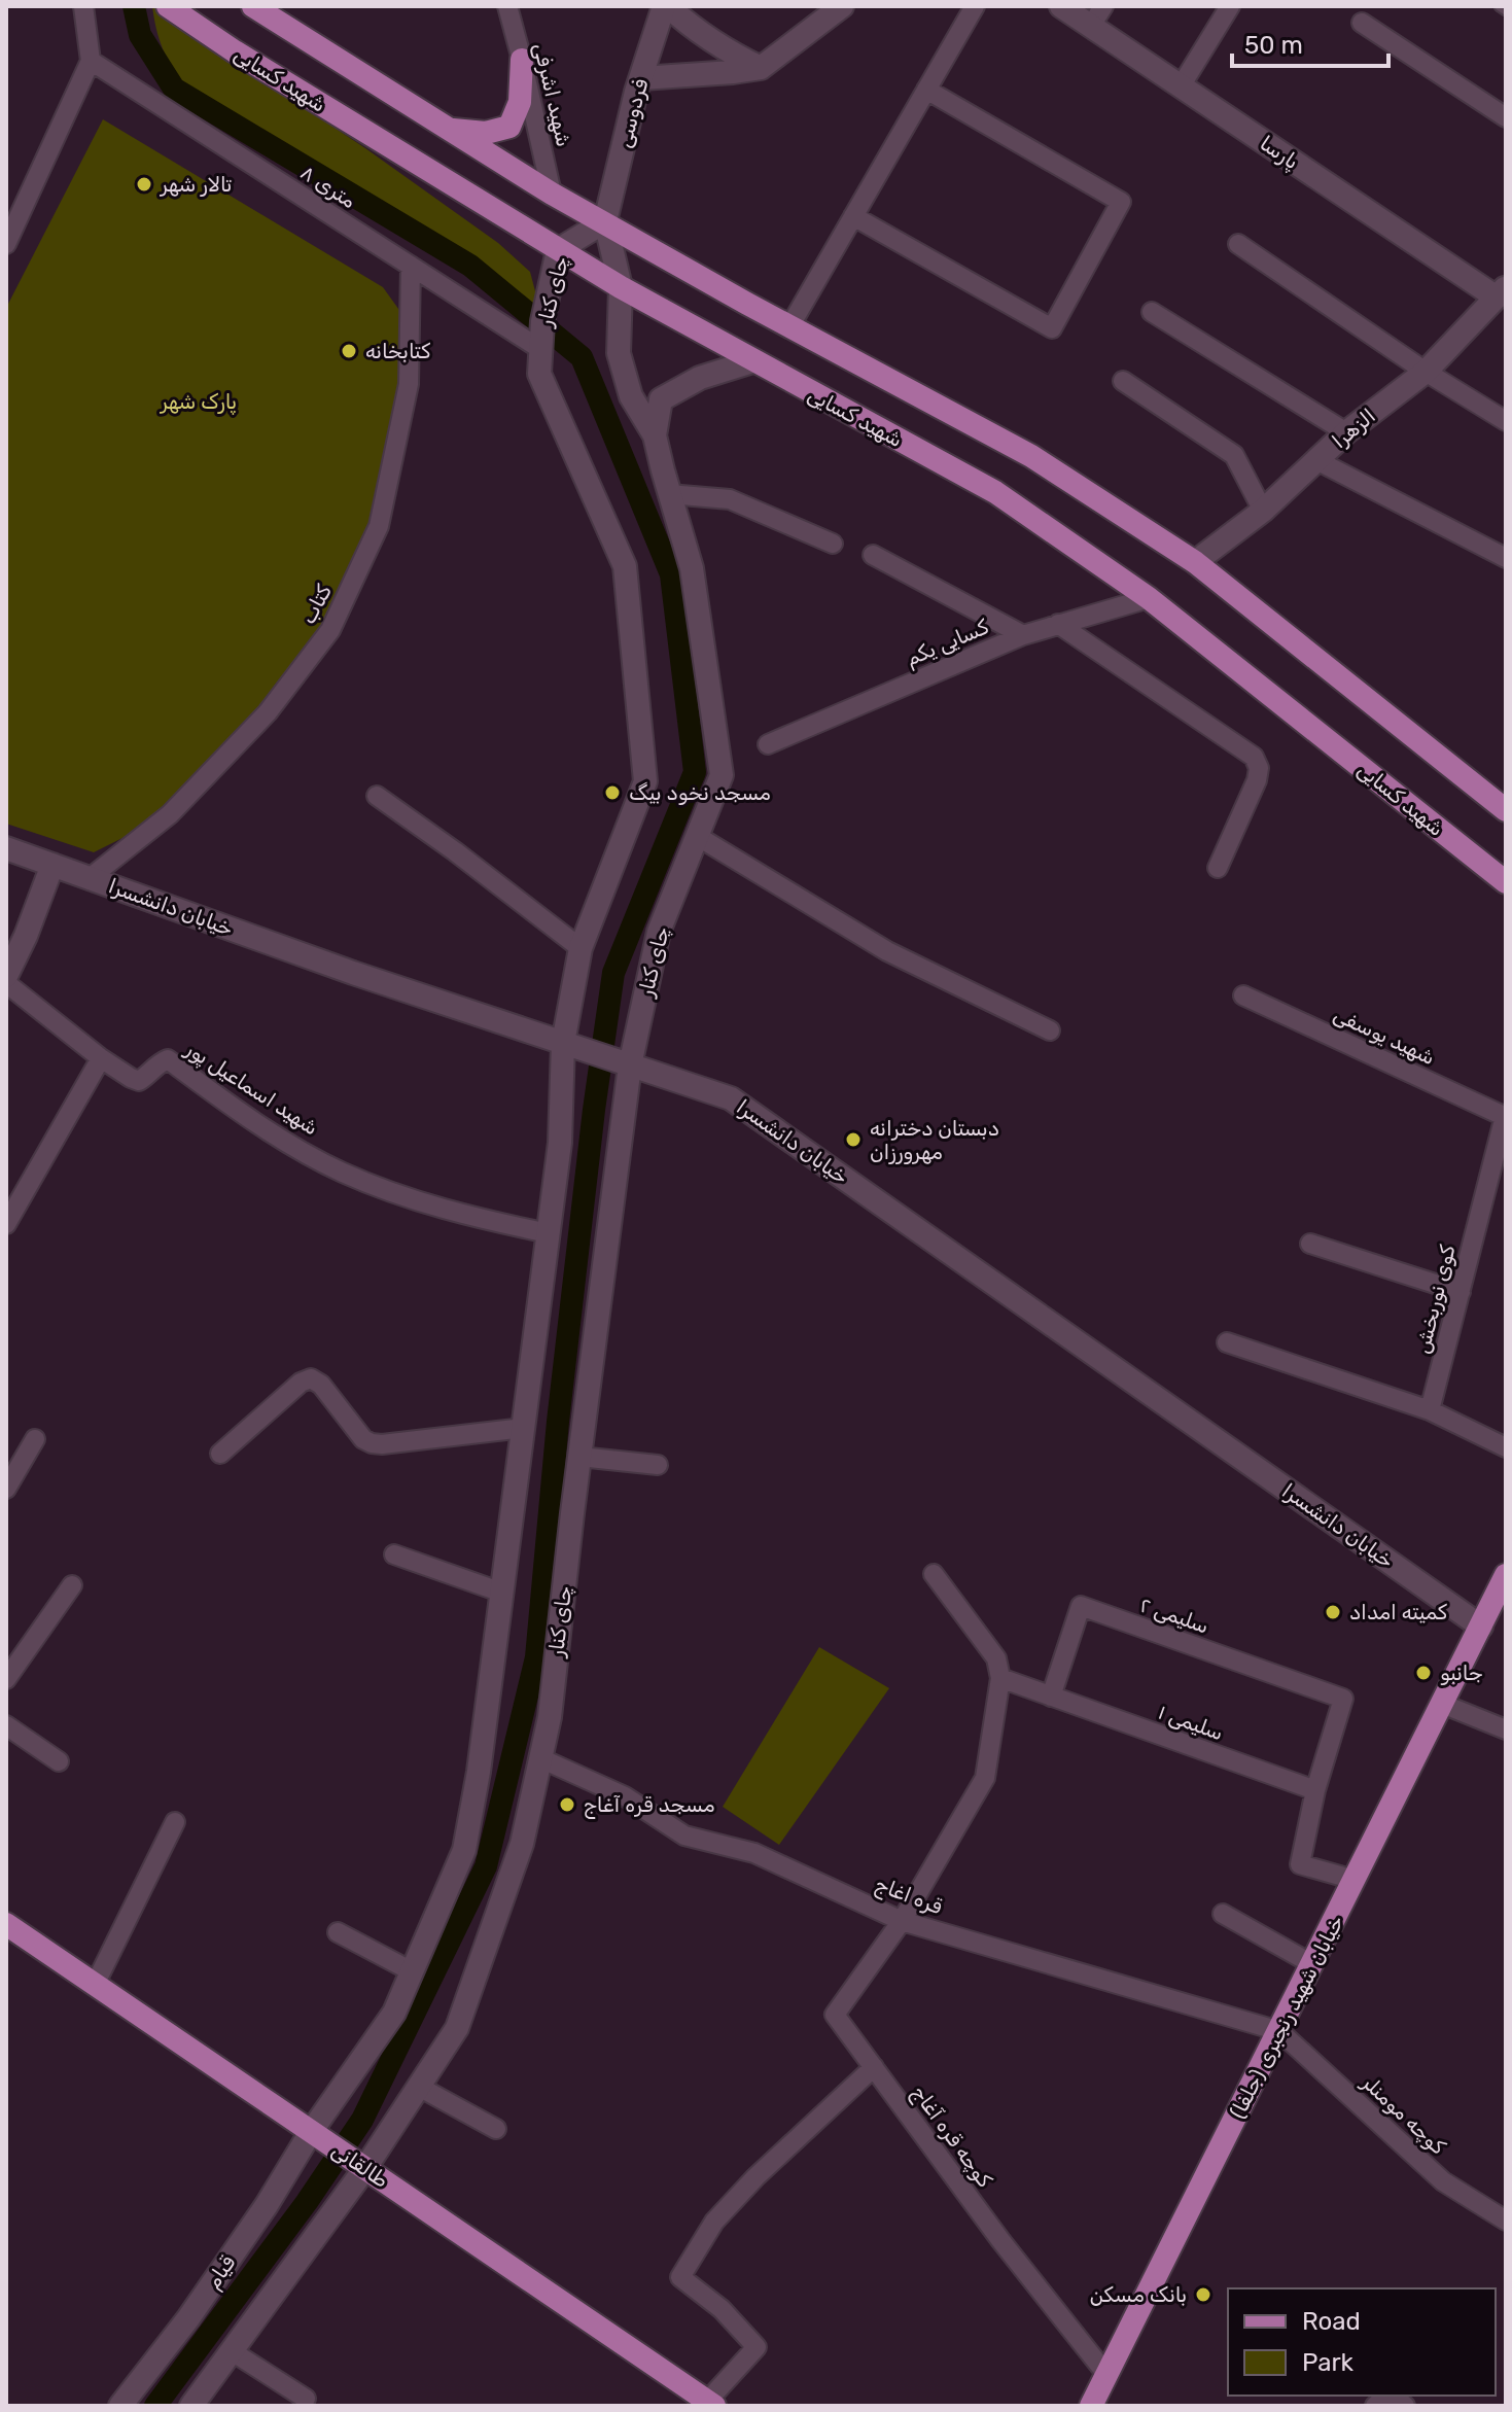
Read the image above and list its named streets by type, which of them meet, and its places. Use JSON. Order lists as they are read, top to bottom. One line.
{"streets":{"main road":["شهید کسایی","خیابان شهید رنجبری (جلفا)","طالقانی"],"street":["شهید اشرفی","فردوسی","پارسا","۸ متری","چای کنار","الزهرا","کتاب","کسایی یکم","خیابان دانشسرا","شهید یوسفی","شهید اسماعیل پور","کوی نوربخش","سلیمی ۲","سلیمی ۱","قره اغاج","کوچه مومنلر","کوچه قره آغاج","قیام"]},"crossings":[["شهید کسایی","چای کنار"],["شهید کسایی","کسایی یکم"],["فردوسی","چای کنار"],["پارسا","الزهرا"],["۸ متری","چای کنار"],["۸ متری","کتاب"],["چای کنار","خیابان دانشسرا"],["چای کنار","شهید اسماعیل پور"],["چای کنار","قره اغاج"],["چای کنار","طالقانی"],["چای کنار","قیام"],["کتاب","خیابان دانشسرا"],["خیابان دانشسرا","خیابان شهید رنجبری (جلفا)"],["شهید یوسفی","کوی نوربخش"],["سلیمی ۲","سلیمی ۱"],["قره اغاج","خیابان شهید رنجبری (جلفا)"],["قره اغاج","کوچه مومنلر"],["قره اغاج","کوچه قره آغاج"],["خیابان شهید رنجبری (جلفا)","کوچه مومنلر"],["خیابان شهید رنجبری (جلفا)","کوچه قره آغاج"],["طالقانی","قیام"]],"parks":["پارک شهر"],"places":["تالار شهر","کتابخانه","مسجد نخود‌ بیگ","دبستان دخترانه مهرورزان","کمیته امداد","جانبو","مسجد قره آغاج","بانک مسکن"],"legend":["Road","Park"],"scale_bar":"50 m"}
